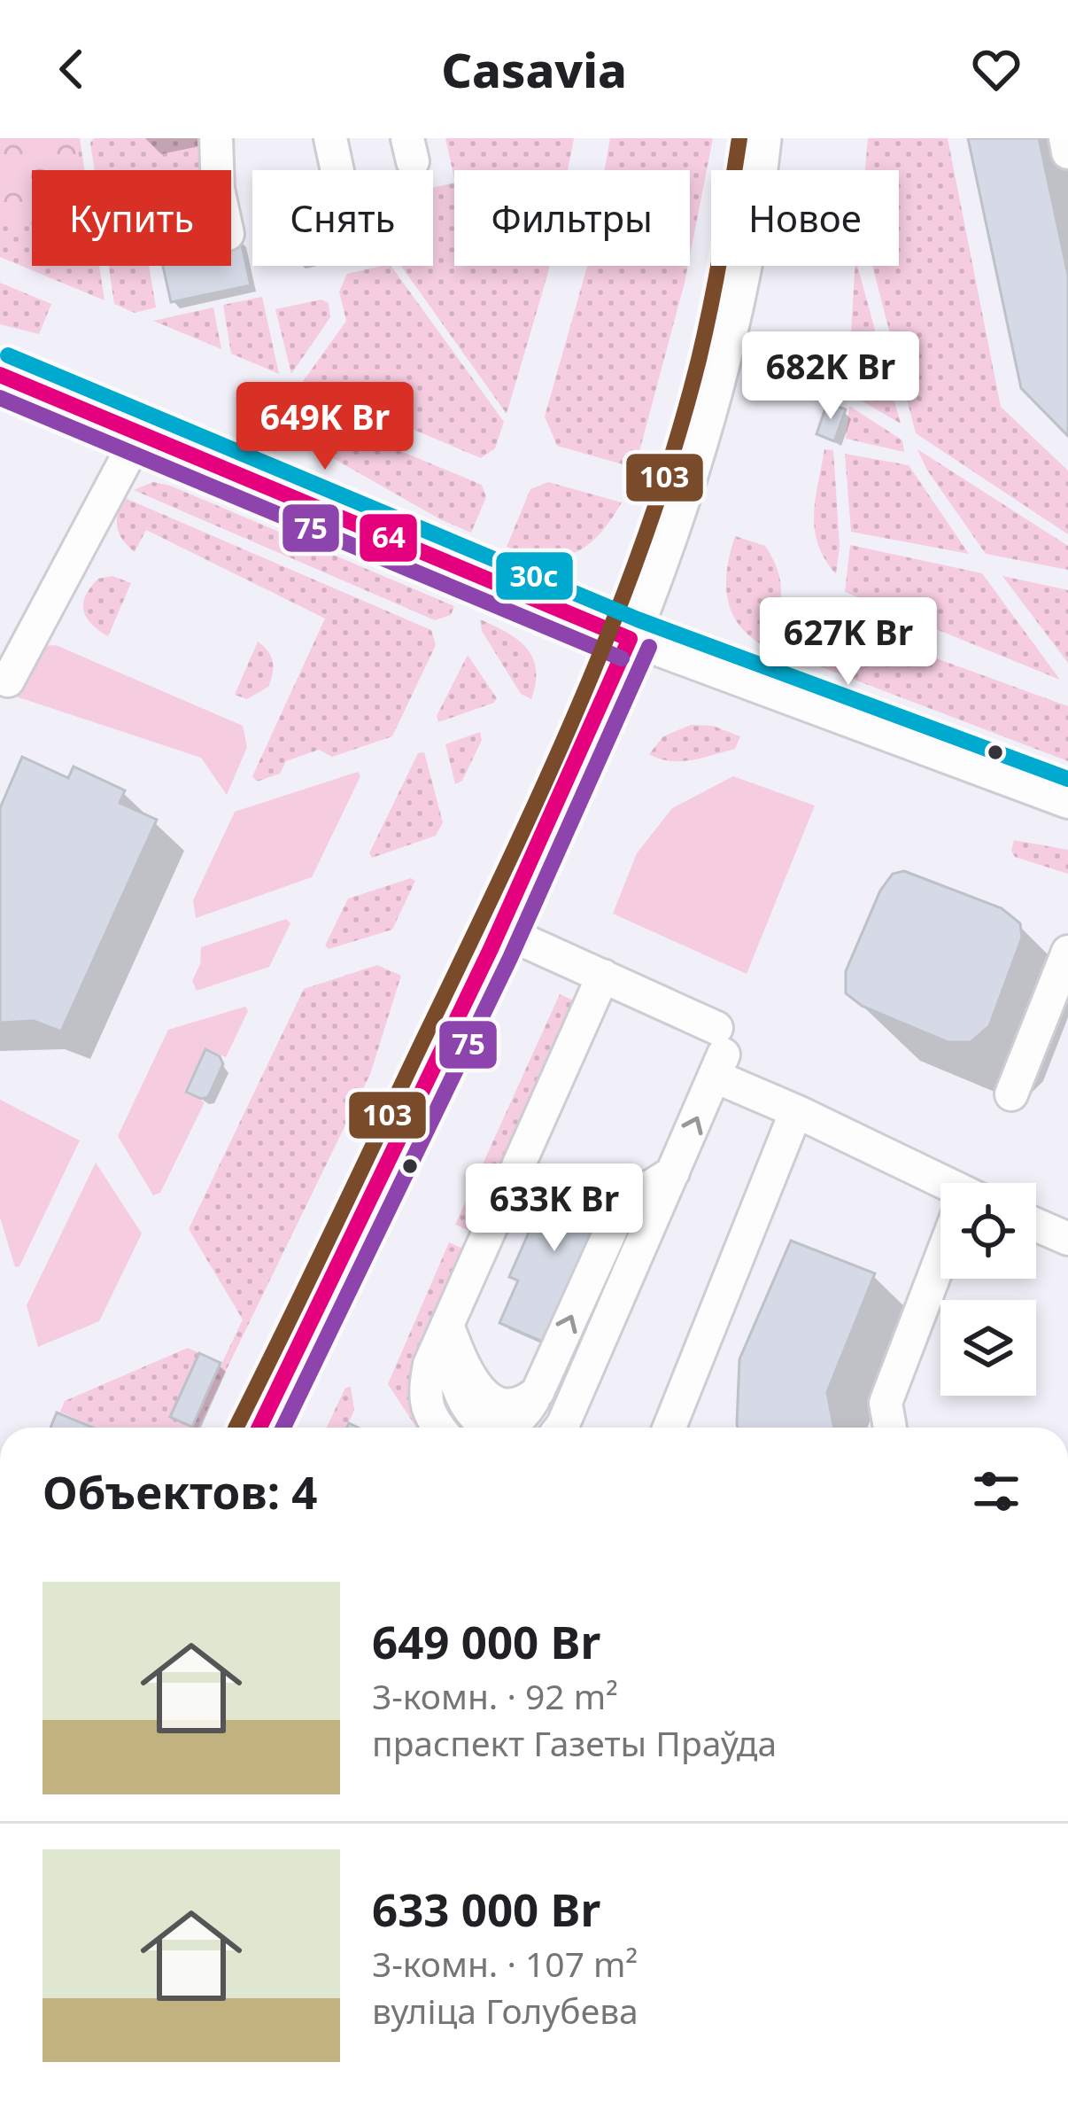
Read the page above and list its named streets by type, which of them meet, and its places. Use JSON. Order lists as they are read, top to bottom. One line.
{"lines":["transit line 103","transit line 30с","transit line 64","transit line 75"],"page":{"header":"Casavia","chip":["Купить","Снять","Фильтры","Новое"],"price":["682K Br","649K Br","627K Br","633K Br"],"heading":"Объектов: 4","list":[{"name":"649 000 Br","note":"3-комн. · 92 m² · праспект Газеты Праўда"},{"name":"633 000 Br","note":"3-комн. · 107 m² · вуліца Голубева"}]}}
